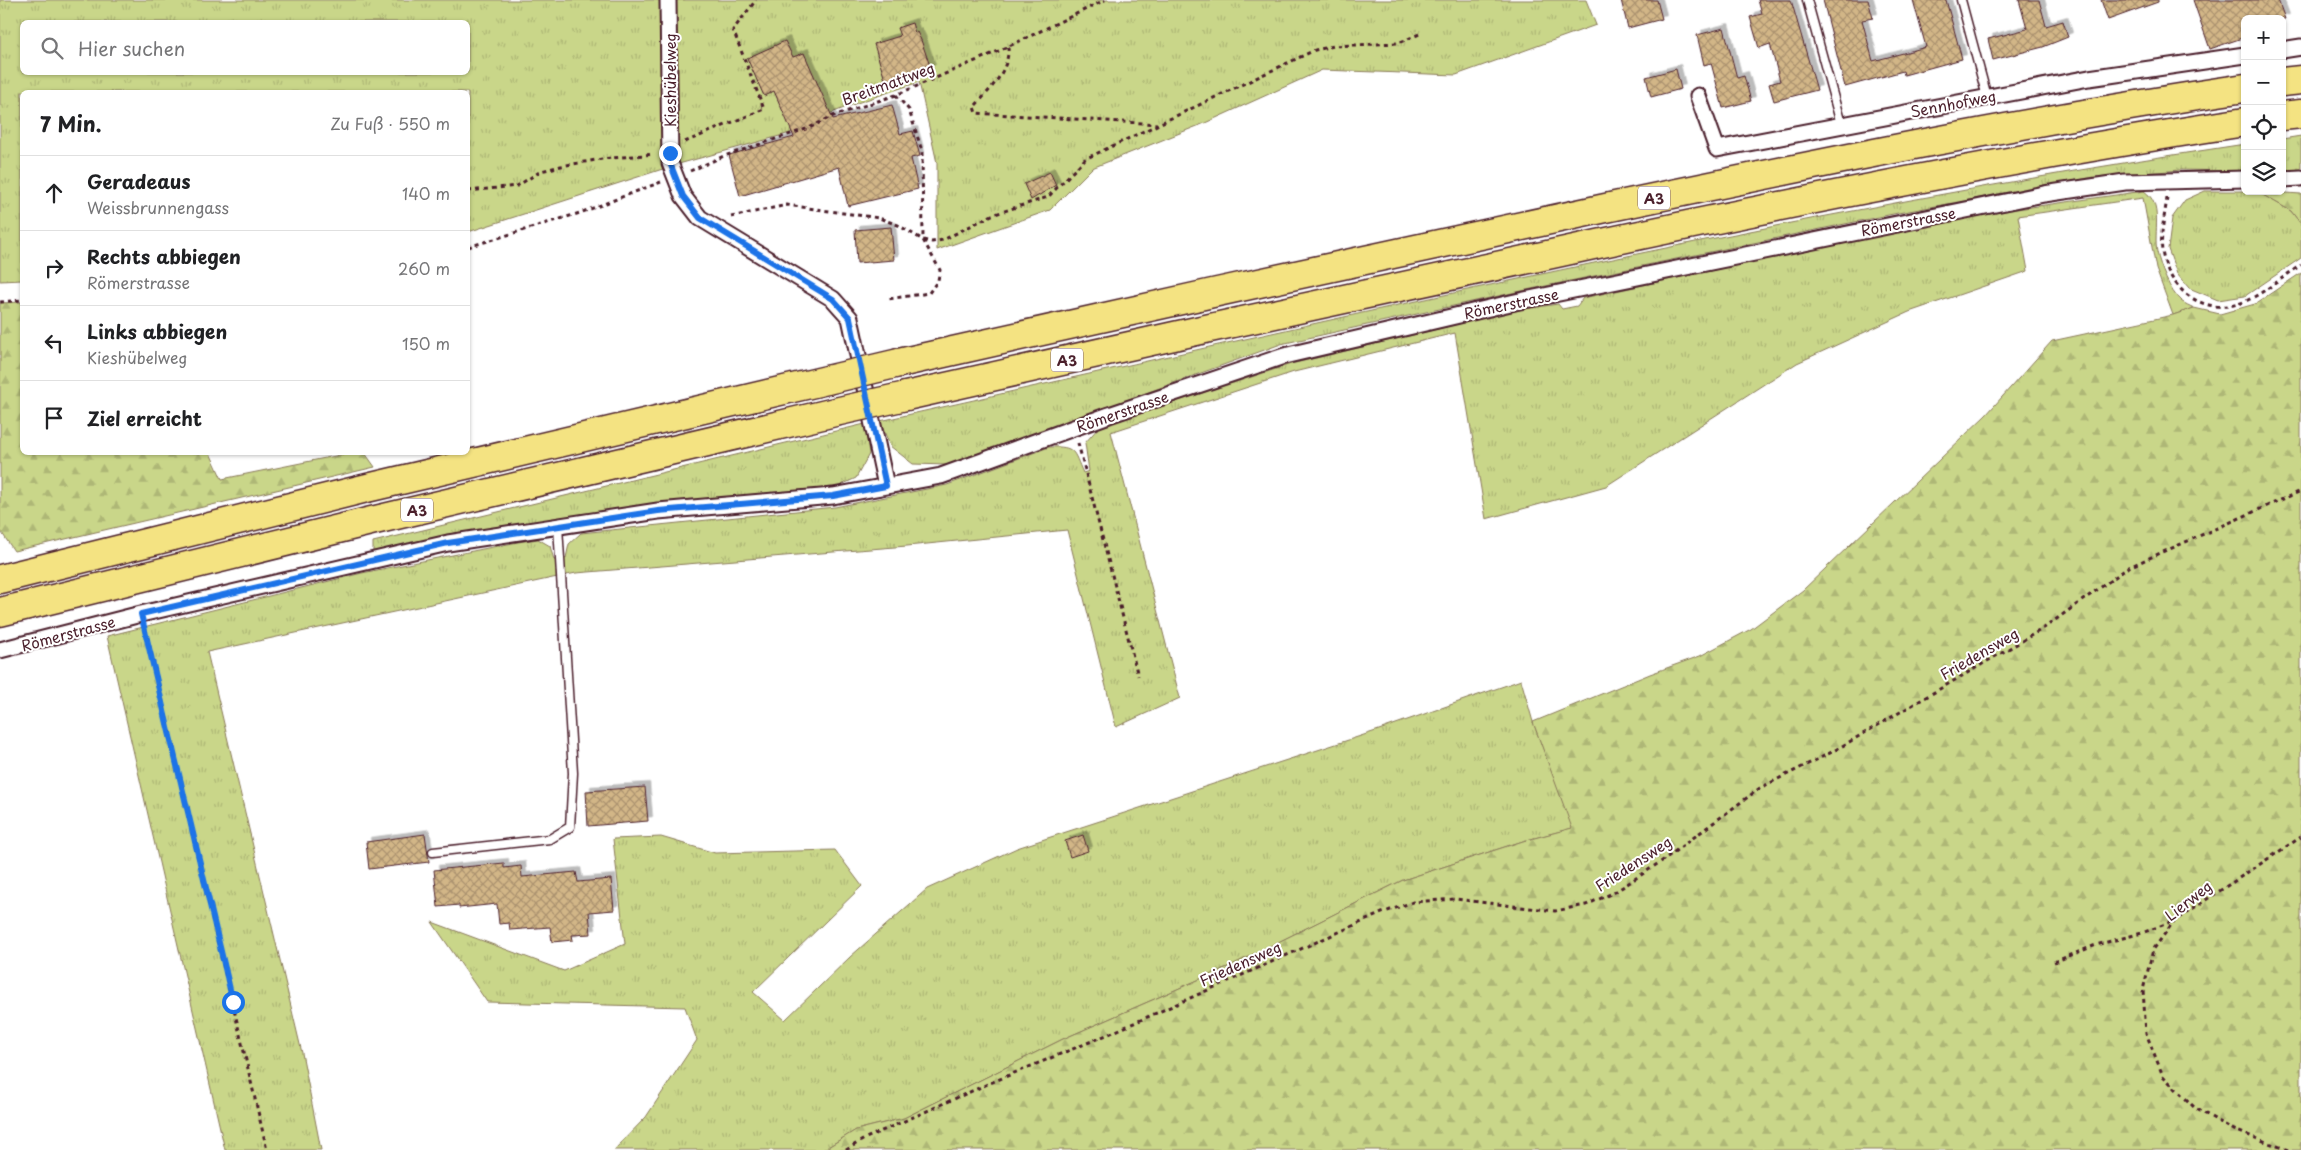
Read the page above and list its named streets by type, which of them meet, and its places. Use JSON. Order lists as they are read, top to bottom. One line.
{"streets":{"highway":["A3"],"street":["Kieshübelweg","Sennhofweg","Römerstrasse"],"path":["Breitmattweg","Friedensweg","Lierweg"]},"crossings":[["Kieshübelweg","Breitmattweg"],["Kieshübelweg","Römerstrasse"]],"page":{"map_buttons":["+","−"],"search":"Hier suchen","heading":["7 Min.","Zu Fuß · 550 m"],"list":[["Geradeaus","Weissbrunnengass","140 m"],["Rechts abbiegen","Römerstrasse","260 m"],["Links abbiegen","Kieshübelweg","150 m"],"Ziel erreicht"]}}
